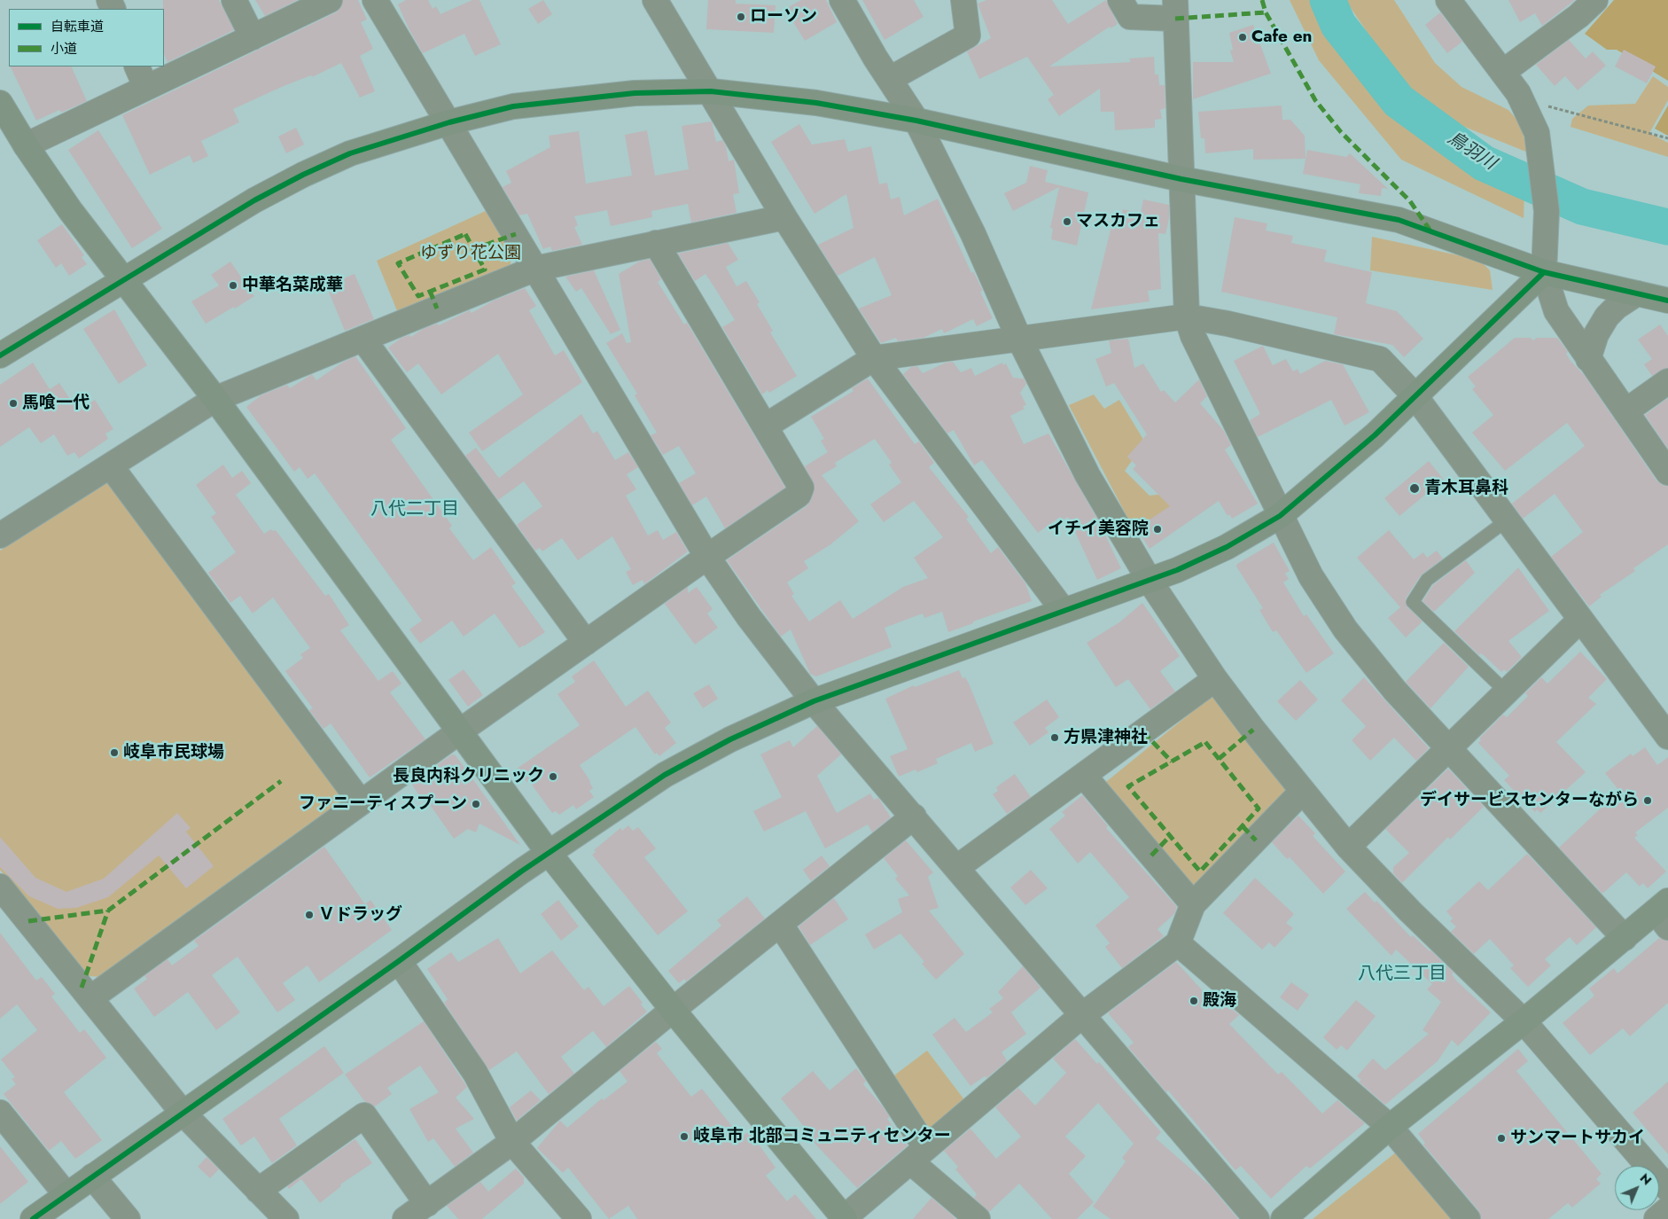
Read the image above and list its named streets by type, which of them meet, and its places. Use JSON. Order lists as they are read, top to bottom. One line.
{"districts":["八代二丁目","八代三丁目"],"water":["鳥羽川"],"parks":["ゆずり花公園"],"places":["ローソン","Cafe en","マスカフェ","中華名菜成華","馬喰一代","青木耳鼻科","イチイ美容院","方県津神社","岐阜市民球場","長良内科クリニック","デイサービスセンターながら","ファニーティスプーン","Ｖドラッグ","殿海","岐阜市 北部コミュニティセンター","サンマートサカイ"],"legend":["自転車道","小道"],"north":"top right"}
